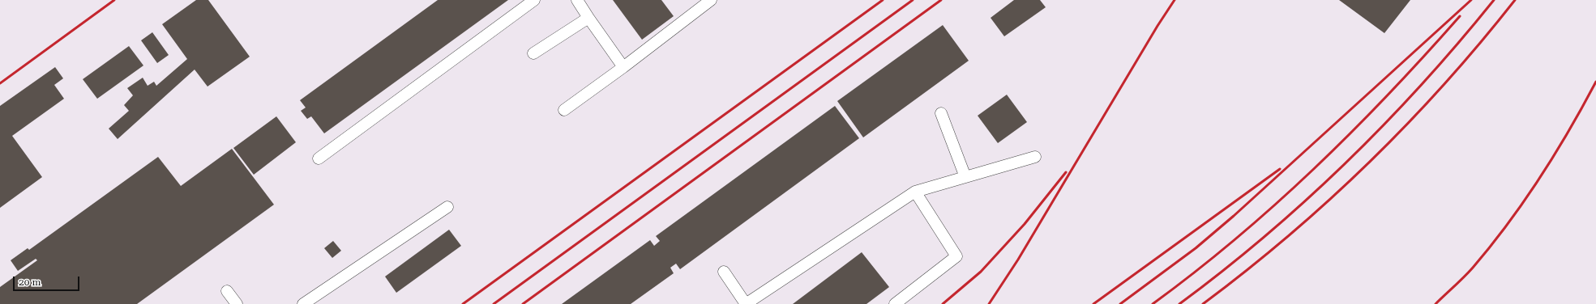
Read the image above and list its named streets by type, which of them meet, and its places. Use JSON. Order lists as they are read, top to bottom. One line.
{"scale_bar":"20 m"}
